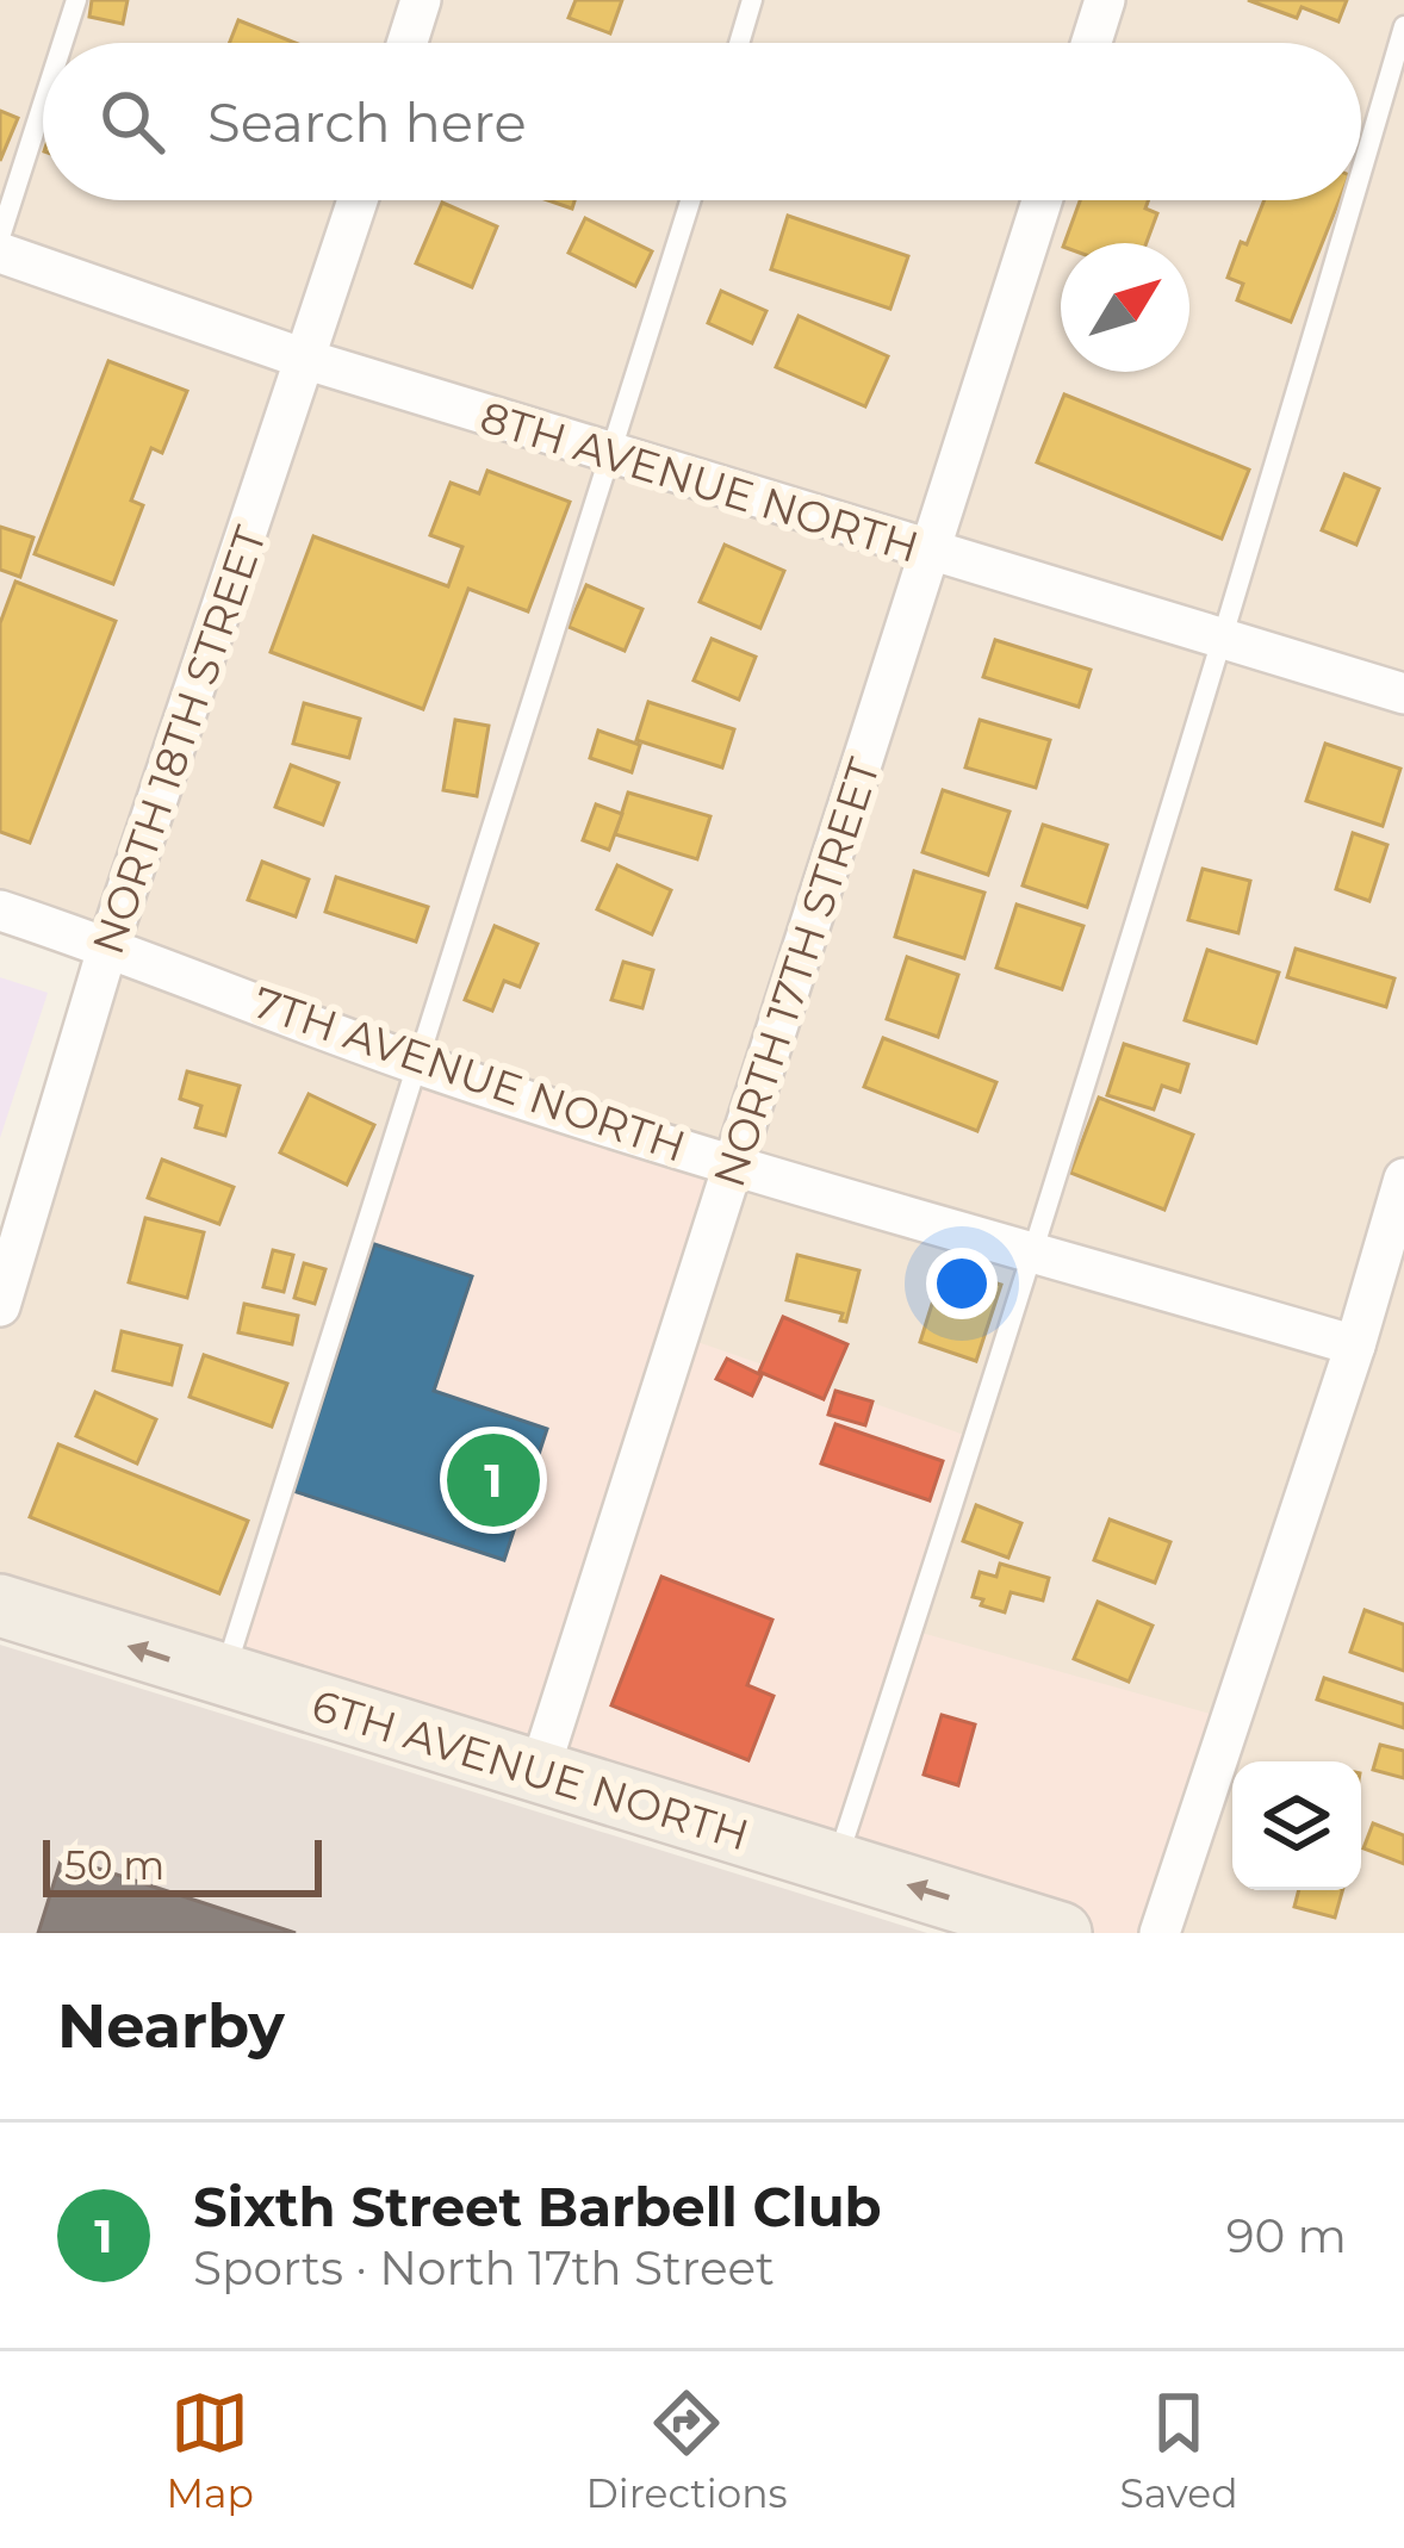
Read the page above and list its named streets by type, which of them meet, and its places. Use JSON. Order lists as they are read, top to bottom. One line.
{"streets":{"main road":["6TH AVENUE NORTH"],"street":["8TH AVENUE NORTH","NORTH 18TH STREET","NORTH 17TH STREET","7TH AVENUE NORTH"]},"crossings":[["8TH AVENUE NORTH","NORTH 18TH STREET"],["8TH AVENUE NORTH","NORTH 17TH STREET"],["NORTH 18TH STREET","7TH AVENUE NORTH"],["NORTH 17TH STREET","7TH AVENUE NORTH"],["NORTH 17TH STREET","6TH AVENUE NORTH"]],"one_way":["6TH AVENUE NORTH"],"scale_bar":"50 m","north":"top right","page":{"search":"Search here","pins":"1","scale":"50 m","heading":"Nearby","list":[{"mark":"1","name":"Sixth Street Barbell Club","note":"Sports · North 17th Street","value":"90 m"}],"nav":["Map","Directions","Saved"]}}
